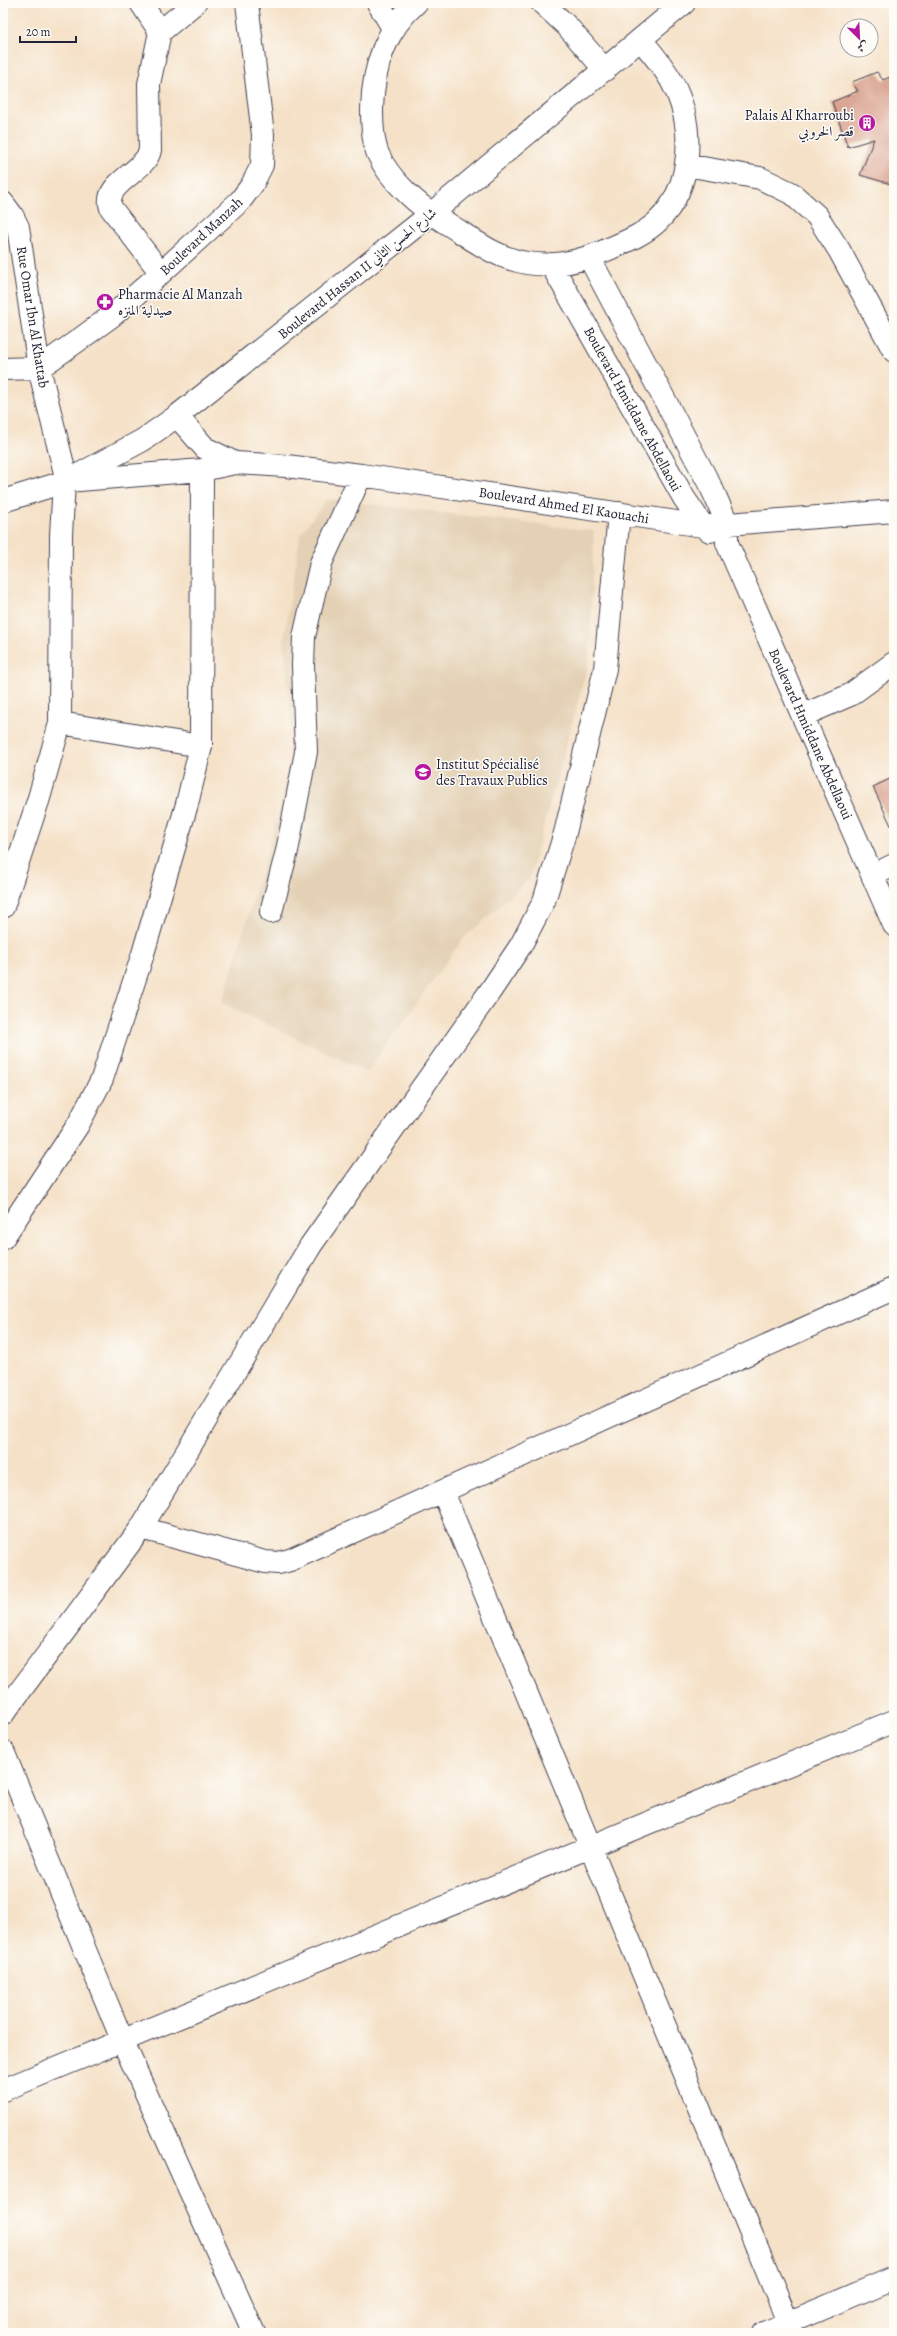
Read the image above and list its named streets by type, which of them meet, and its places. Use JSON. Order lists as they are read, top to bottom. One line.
{"streets":{"street":["Boulevard Manzah","Boulevard Hassan II شارع الحسن الثاني","Rue Omar Ibn Al Khattab","Boulevard Hmiddane Abdellaoui","Boulevard Ahmed El Kaouachi"]},"crossings":[["Boulevard Manzah","Rue Omar Ibn Al Khattab"],["Boulevard Hassan II شارع الحسن الثاني","Rue Omar Ibn Al Khattab"],["Boulevard Hassan II شارع الحسن الثاني","Boulevard Ahmed El Kaouachi"],["Rue Omar Ibn Al Khattab","Boulevard Ahmed El Kaouachi"],["Boulevard Hmiddane Abdellaoui","Boulevard Ahmed El Kaouachi"]],"places":{"building":["Palais Al Kharroubi قصر الخروبي"],"pharmacy":["Pharmacie Al Manzah صيدلية المنزه"],"school or university":["Institut Spécialisé des Travaux Publics"]},"scale_bar":"20 m","north":"bottom right"}
